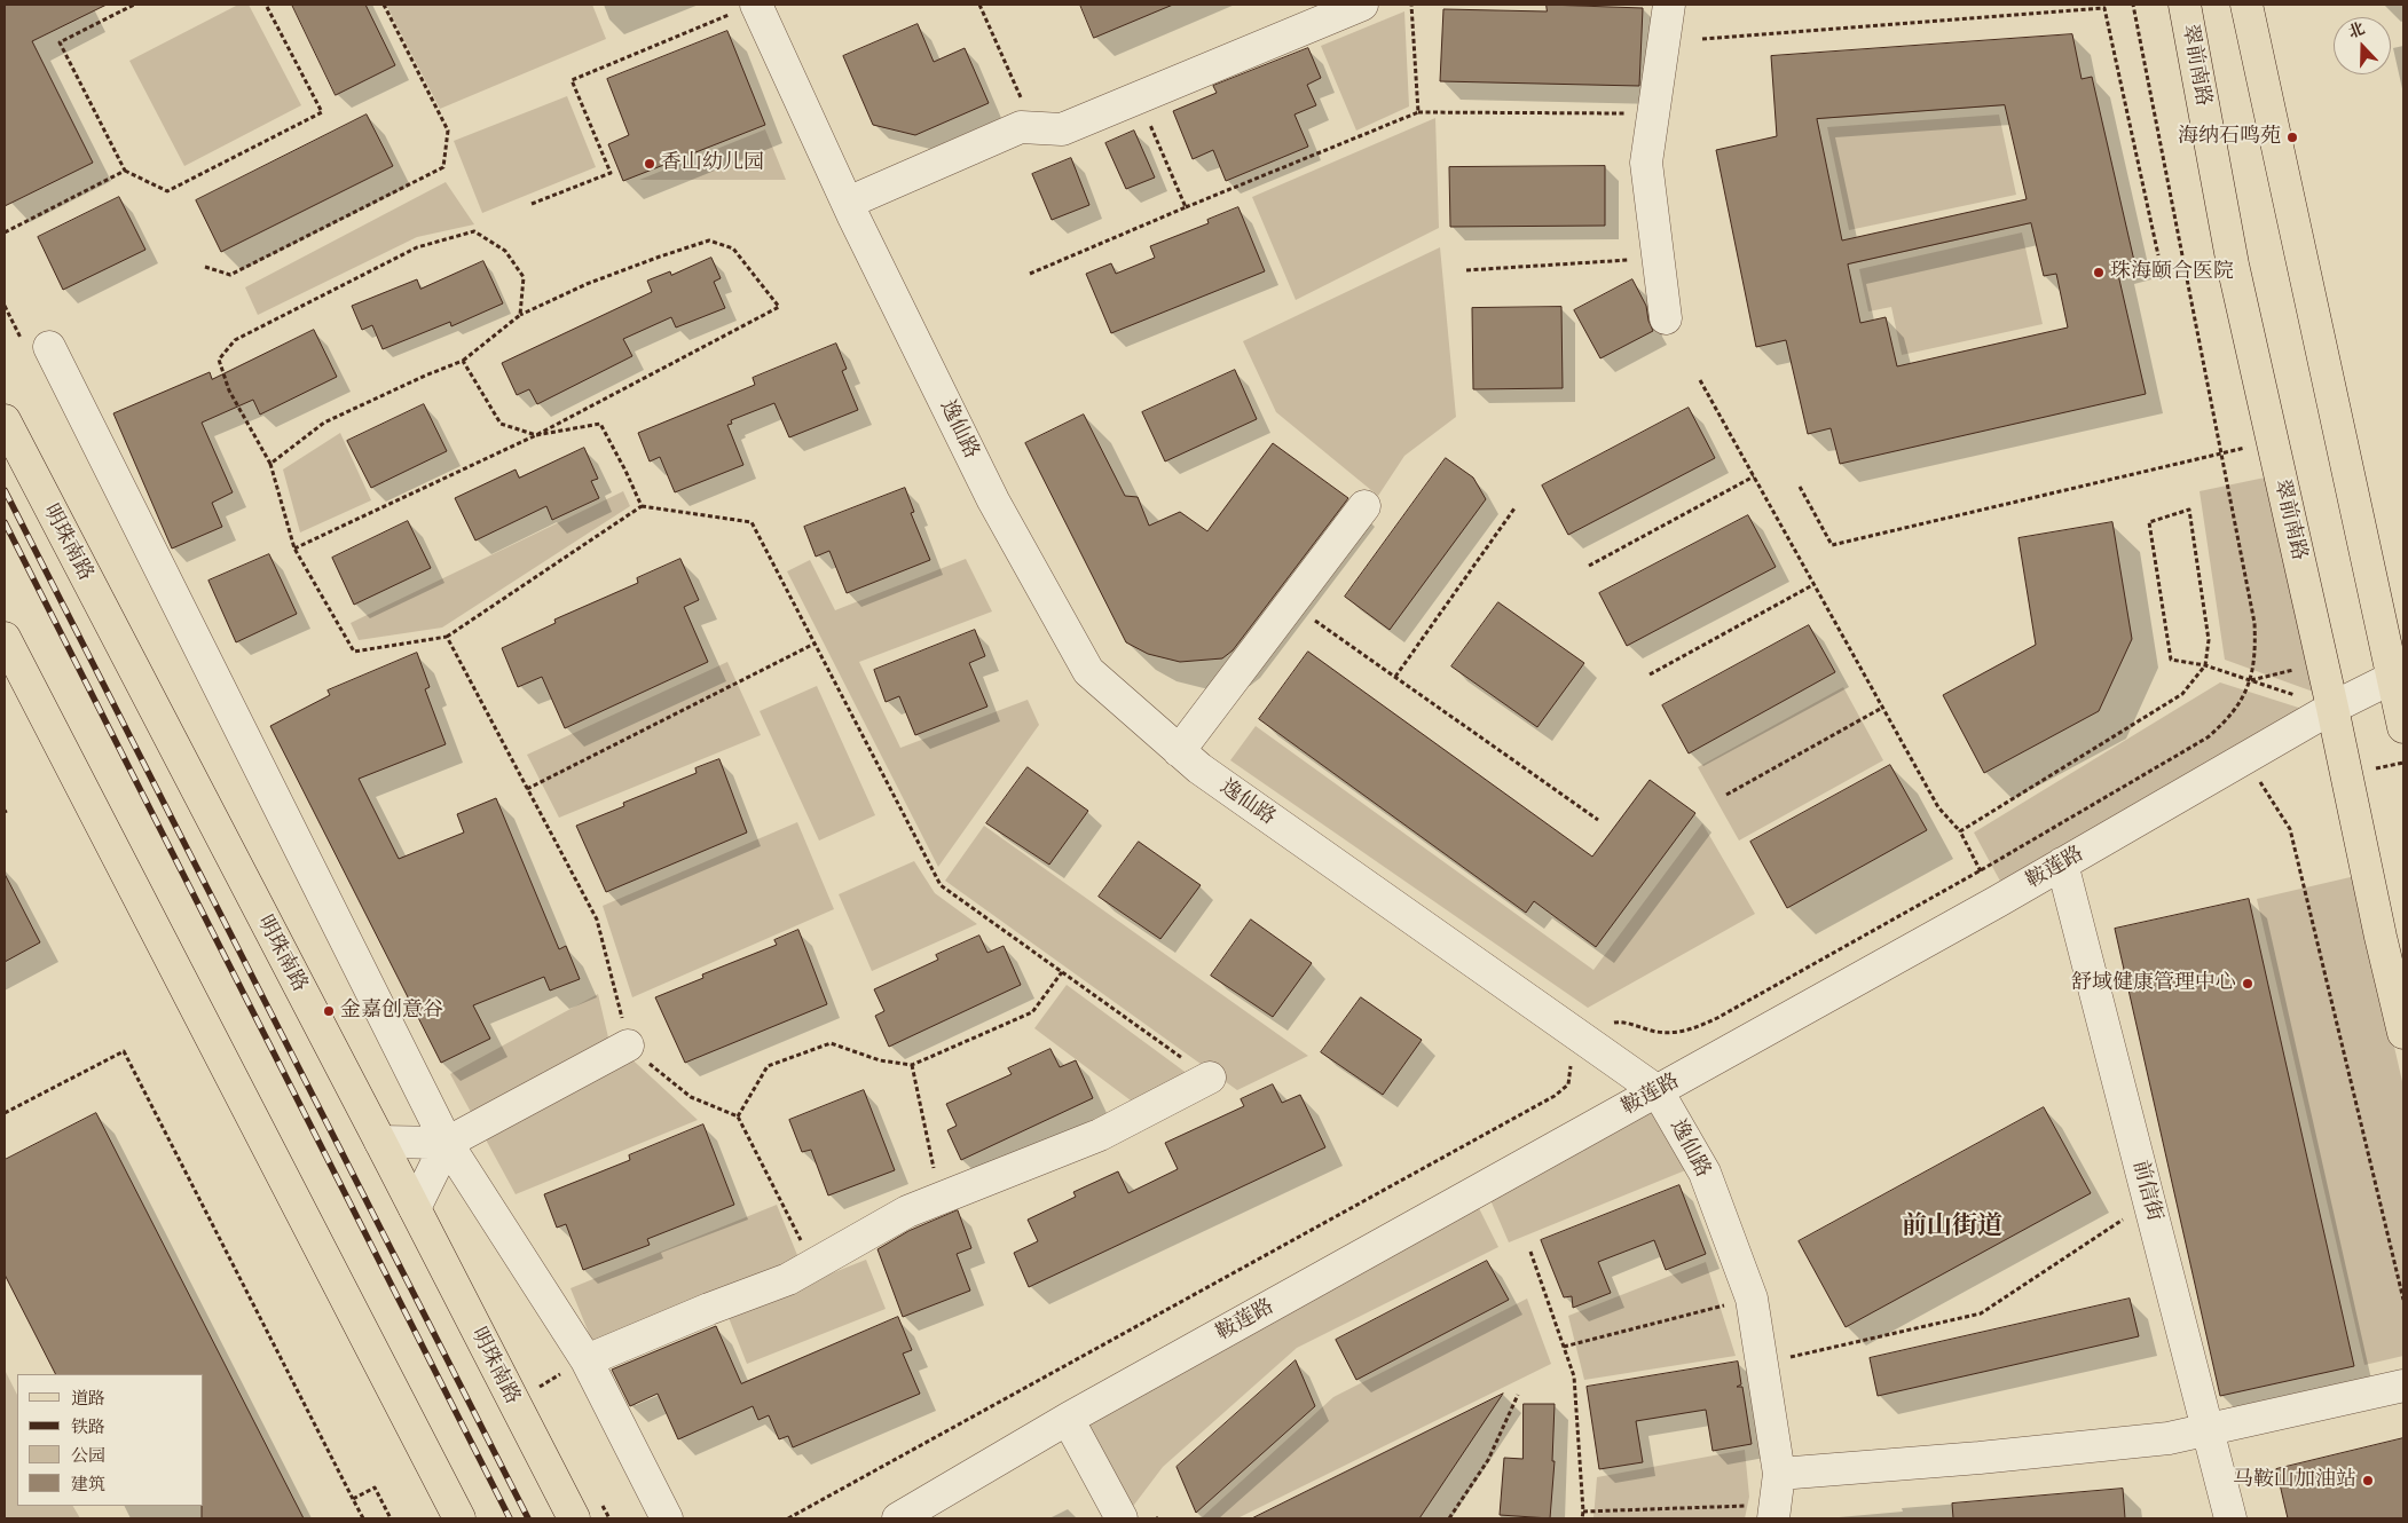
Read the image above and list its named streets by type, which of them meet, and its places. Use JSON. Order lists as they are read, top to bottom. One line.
{"streets":{"main road":["翠前南路","明珠南路"],"street":["逸仙路","鞍莲路","前信街"]},"crossings":[["翠前南路","鞍莲路"],["逸仙路","鞍莲路"],["鞍莲路","前信街"]],"districts":["前山街道"],"places":["海纳石鸣苑","香山幼儿园","珠海颐合医院","舒域健康管理中心","金嘉创意谷","马鞍山加油站"],"legend":["道路","铁路","公园","建筑"],"north":"top"}
